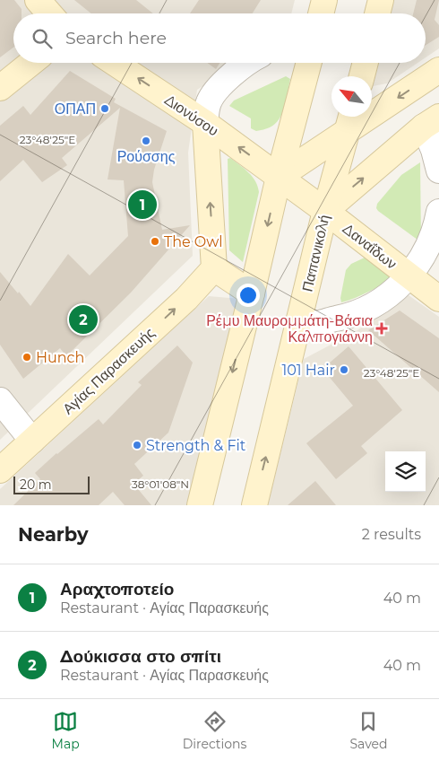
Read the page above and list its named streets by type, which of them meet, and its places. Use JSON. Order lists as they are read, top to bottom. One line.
{"streets":{"main road":["Διονύσου","Δαναΐδων","Παπανικολή","Αγίας Παρασκευής"]},"crossings":[["Διονύσου","Δαναΐδων"],["Δαναΐδων","Παπανικολή"]],"one_way":["Διονύσου","Αγίας Παρασκευής"],"places":{"other":["ΟΠΑΠ","Ρούσσης","The Owl","Hunch","101 Hair","Strength & Fit"],"health":["Ρέμυ Μαυρομμάτη-Βάσια Καλπογιάννη"]},"scale_bar":"20 m","north":"top left","page":{"search":"Search here","pins":["1","2"],"scale":"20 m","heading":["Nearby","2 results"],"list":[{"mark":"1","name":"Αραχτοποτείο","note":"Restaurant · Αγίας Παρασκευής","value":"40 m"},{"mark":"2","name":"Δούκισσα στο σπίτι","note":"Restaurant · Αγίας Παρασκευής","value":"40 m"}],"nav":["Map","Directions","Saved"]},"coordinates":["23°48'25\"E","38°01'08\"N"]}
